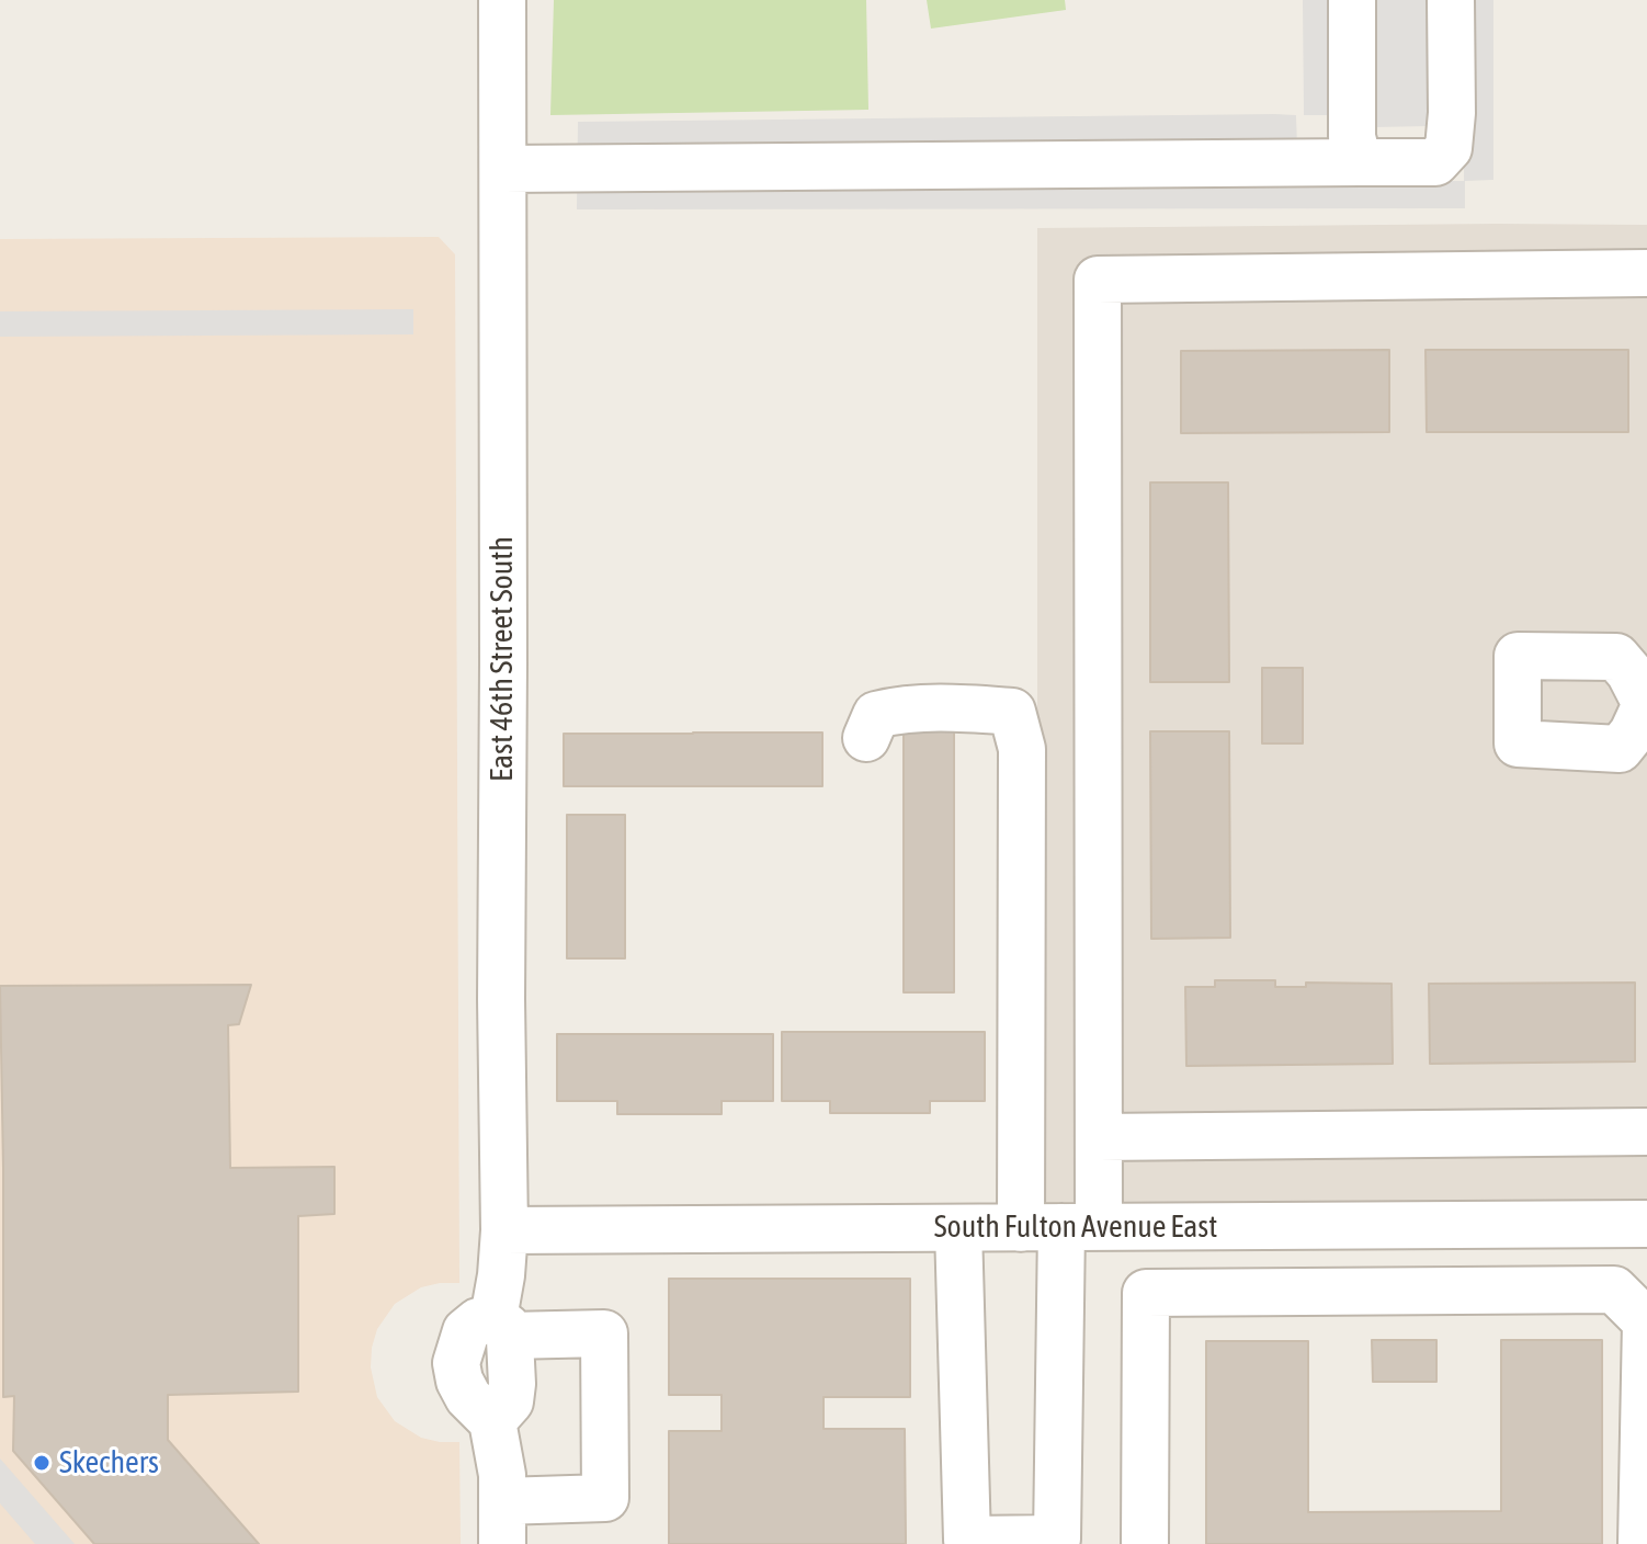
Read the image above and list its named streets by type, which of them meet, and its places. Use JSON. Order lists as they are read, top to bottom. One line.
{"streets":{"street":["East 46th Street South","South Fulton Avenue East"]},"crossings":[["East 46th Street South","South Fulton Avenue East"]],"places":["Skechers"]}
